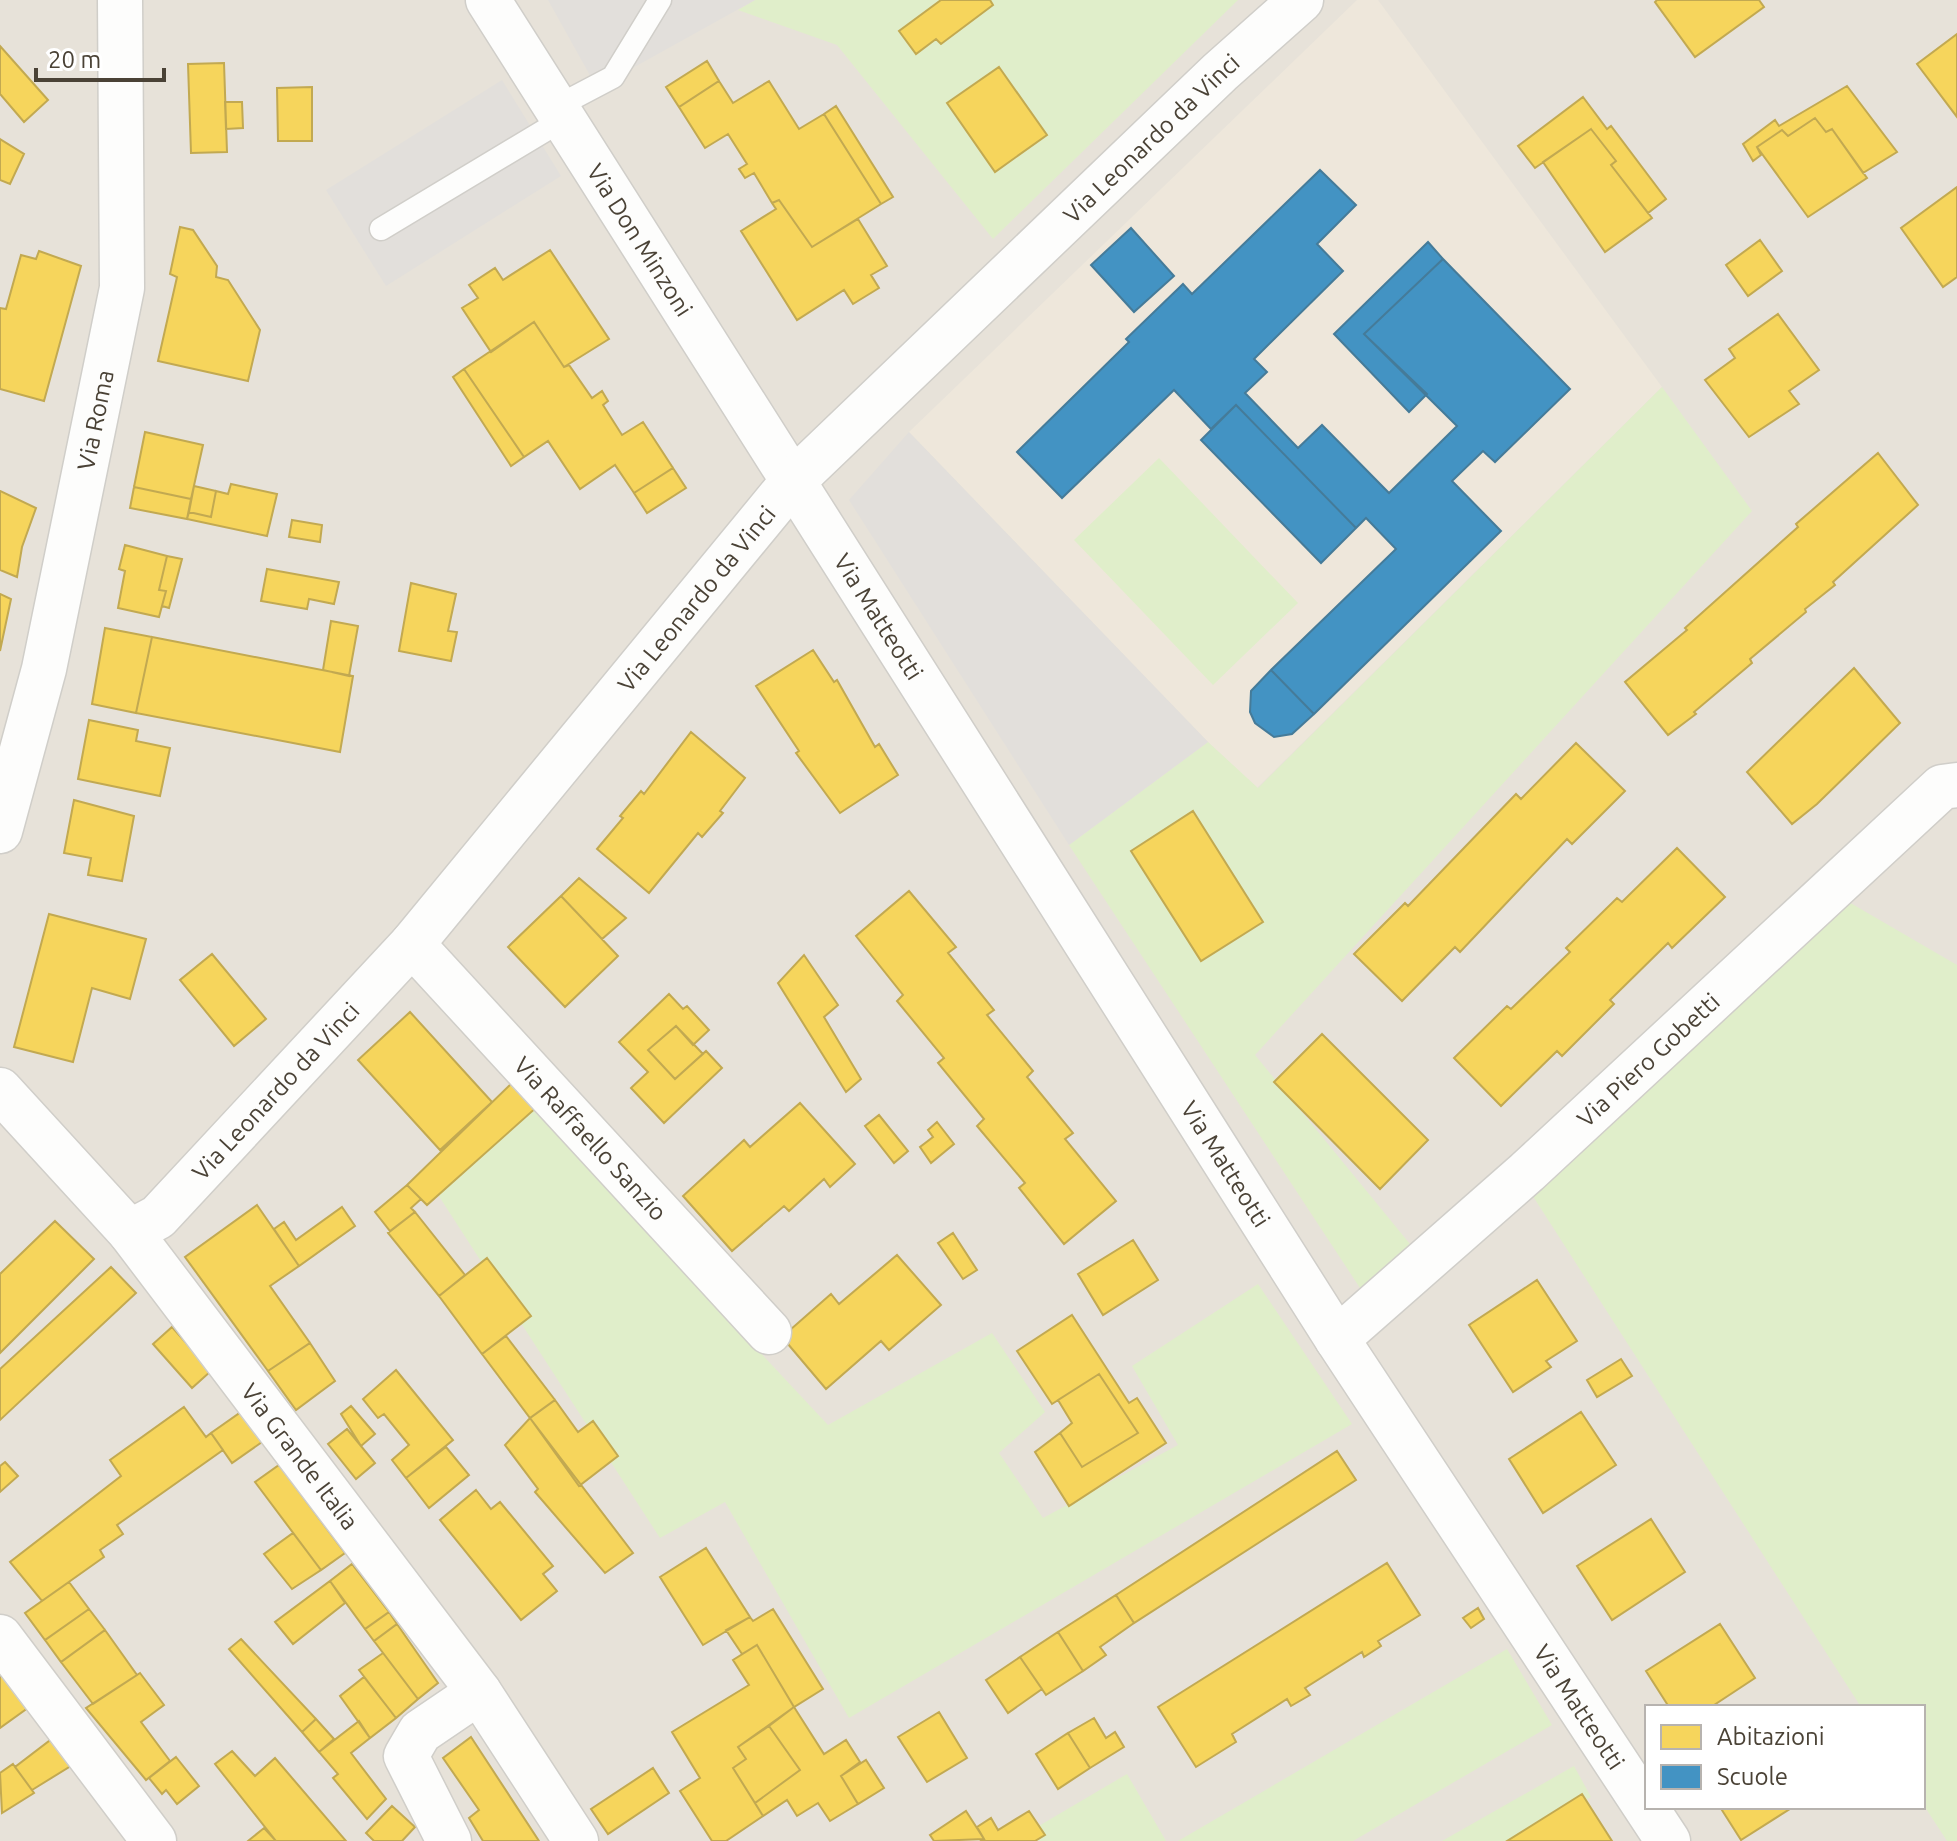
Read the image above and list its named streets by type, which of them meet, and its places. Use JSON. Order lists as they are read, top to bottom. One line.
{"streets":{"street":["Via Leonardo da Vinci","Via Don Minzoni","Via Roma","Via Matteotti","Via Piero Gobetti","Via Raffaello Sanzio","Via Grande Italia"]},"crossings":[["Via Leonardo da Vinci","Via Don Minzoni"],["Via Leonardo da Vinci","Via Matteotti"],["Via Leonardo da Vinci","Via Raffaello Sanzio"],["Via Leonardo da Vinci","Via Grande Italia"],["Via Don Minzoni","Via Matteotti"],["Via Matteotti","Via Piero Gobetti"]],"legend":["Abitazioni","Scuole"],"scale_bar":"20 m"}
